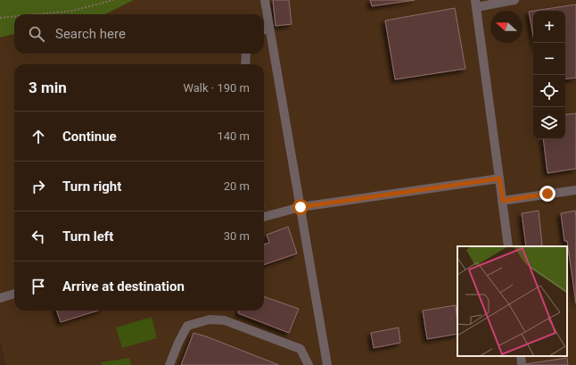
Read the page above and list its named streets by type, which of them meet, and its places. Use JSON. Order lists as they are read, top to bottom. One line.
{"north":"left","page":{"map_buttons":["+","−"],"search":"Search here","heading":["3 min","Walk · 190 m"],"list":[["Continue","140 m"],["Turn right","20 m"],["Turn left","30 m"],"Arrive at destination"]}}
